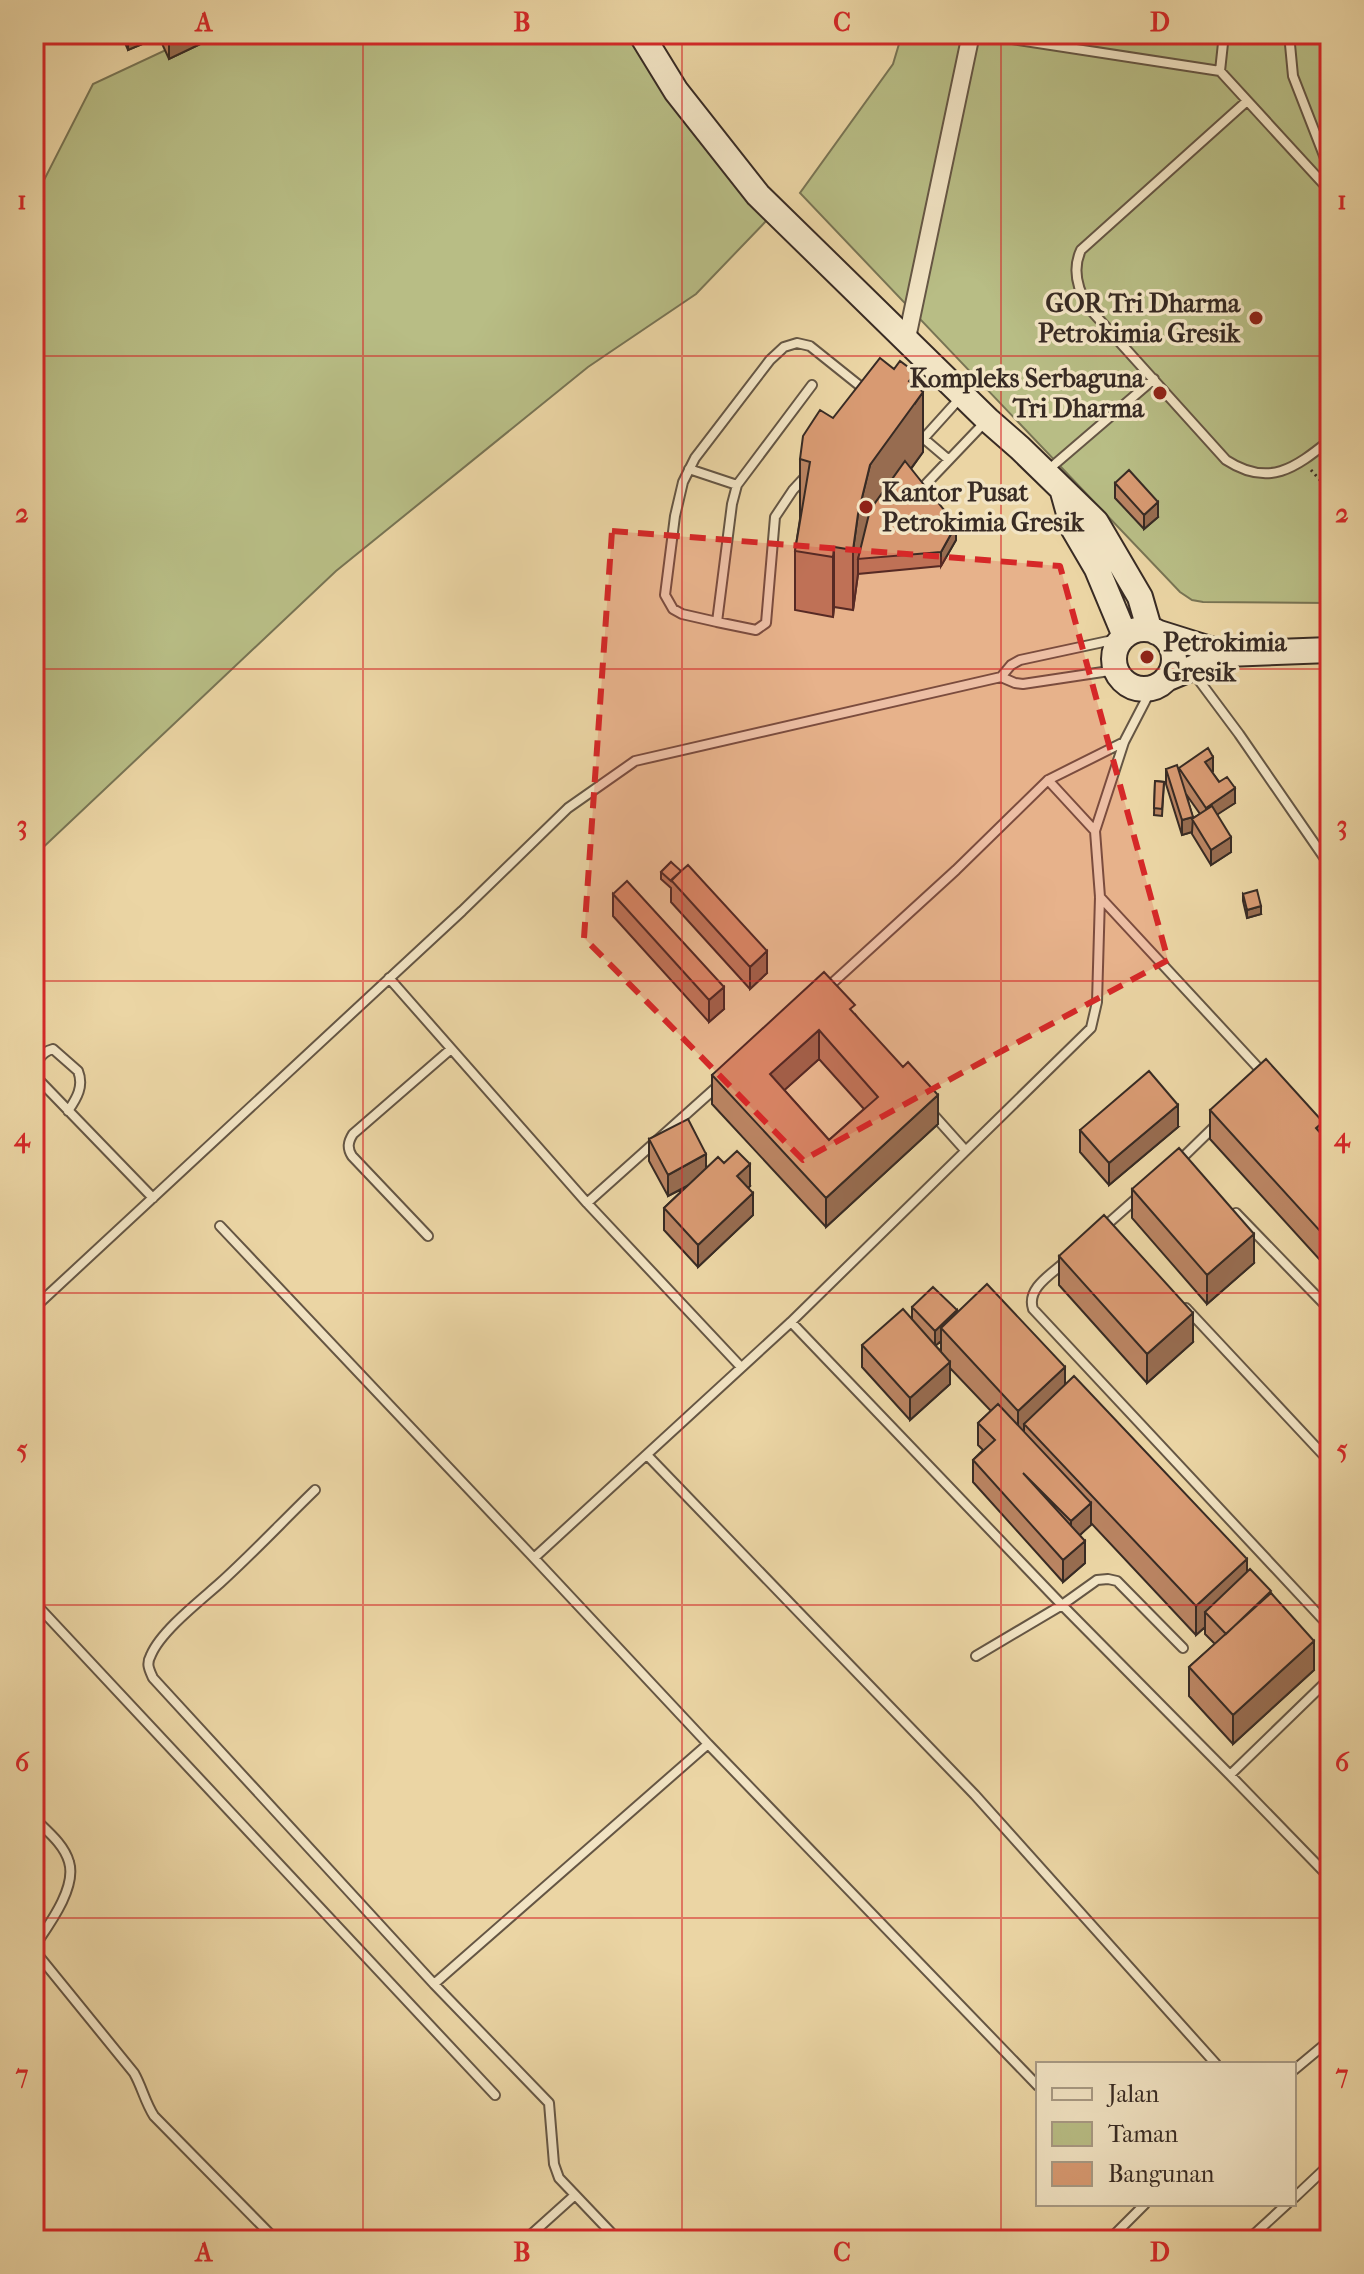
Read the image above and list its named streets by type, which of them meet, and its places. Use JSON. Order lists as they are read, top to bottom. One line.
{"places":["GOR Tri Dharma Petrokimia Gresik","Kompleks Serbaguna Tri Dharma","Kantor Pusat Petrokimia Gresik","Petrokimia Gresik"],"legend":["Jalan","Taman","Bangunan"],"grid":{"columns":["A","B","C","D"],"rows":["1","2","3","4","5","6","7"]}}
